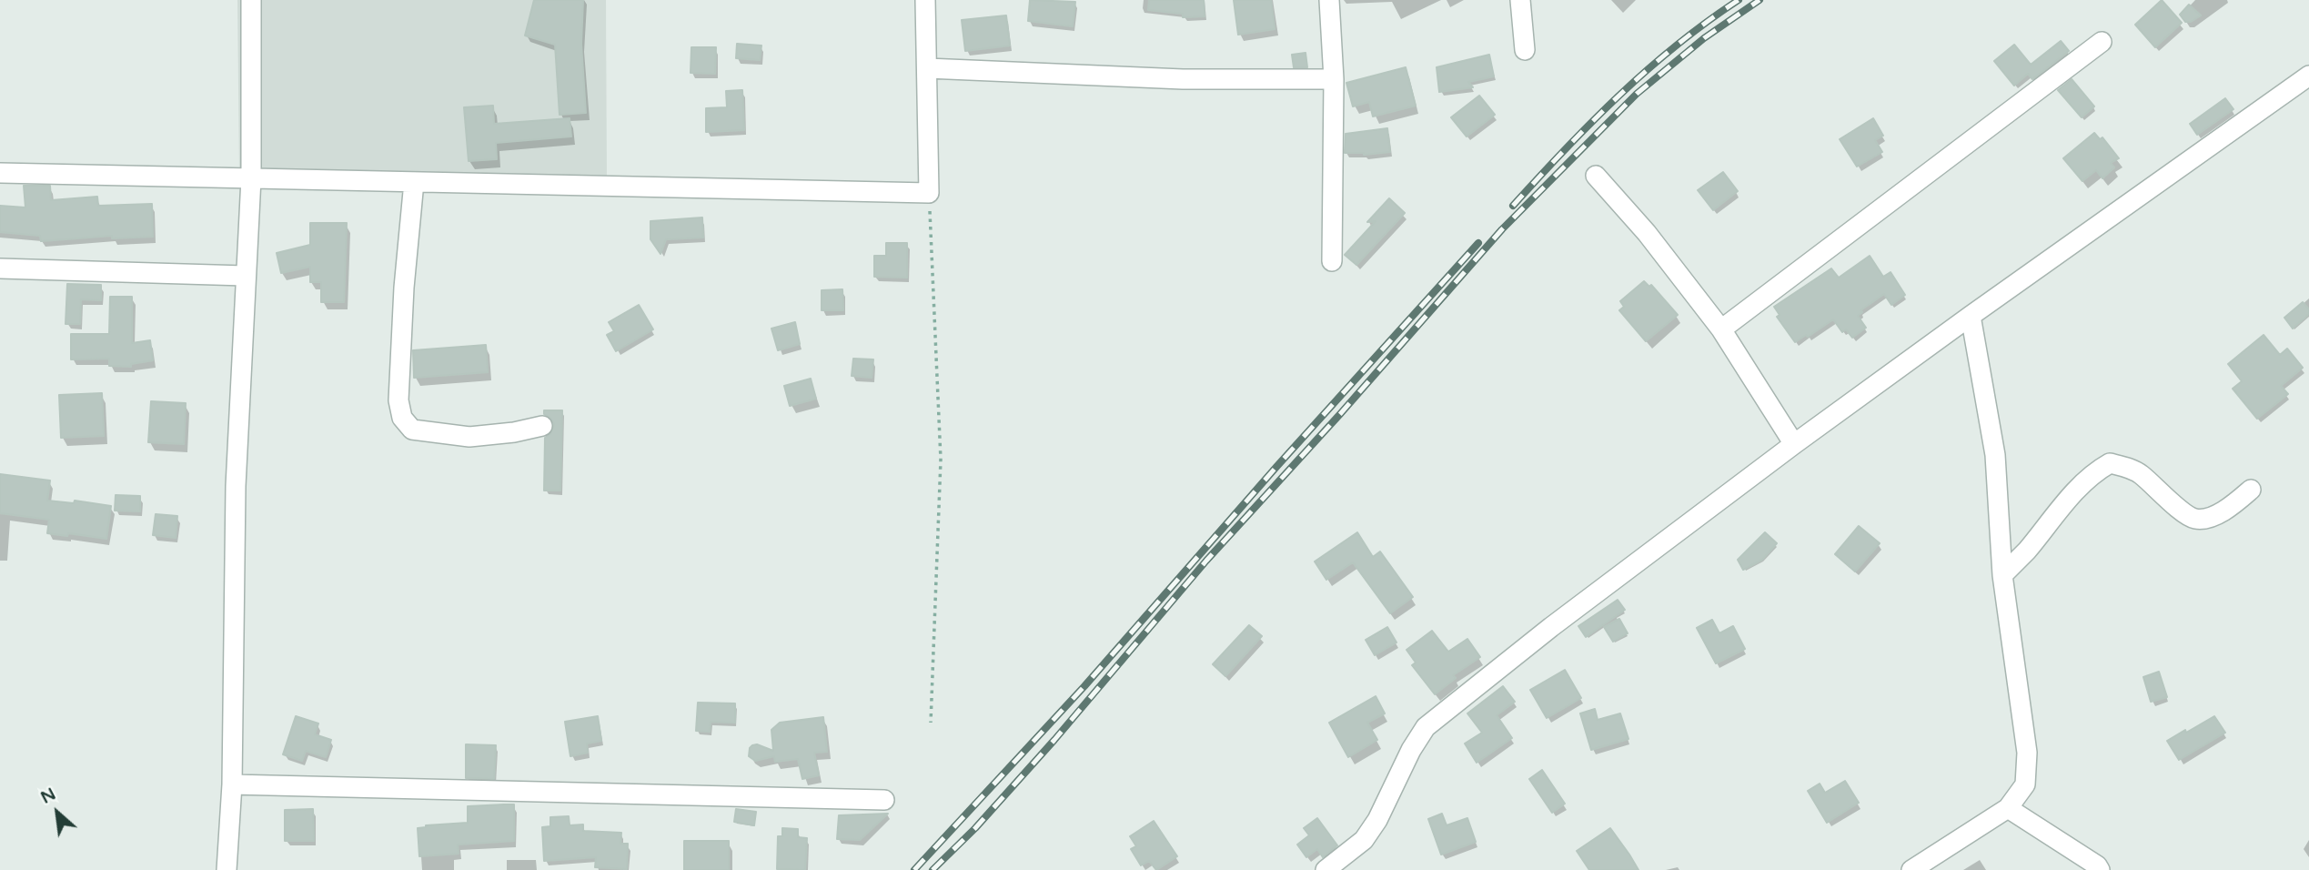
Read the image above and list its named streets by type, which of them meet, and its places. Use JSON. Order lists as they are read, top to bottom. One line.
{"north":"top left"}
